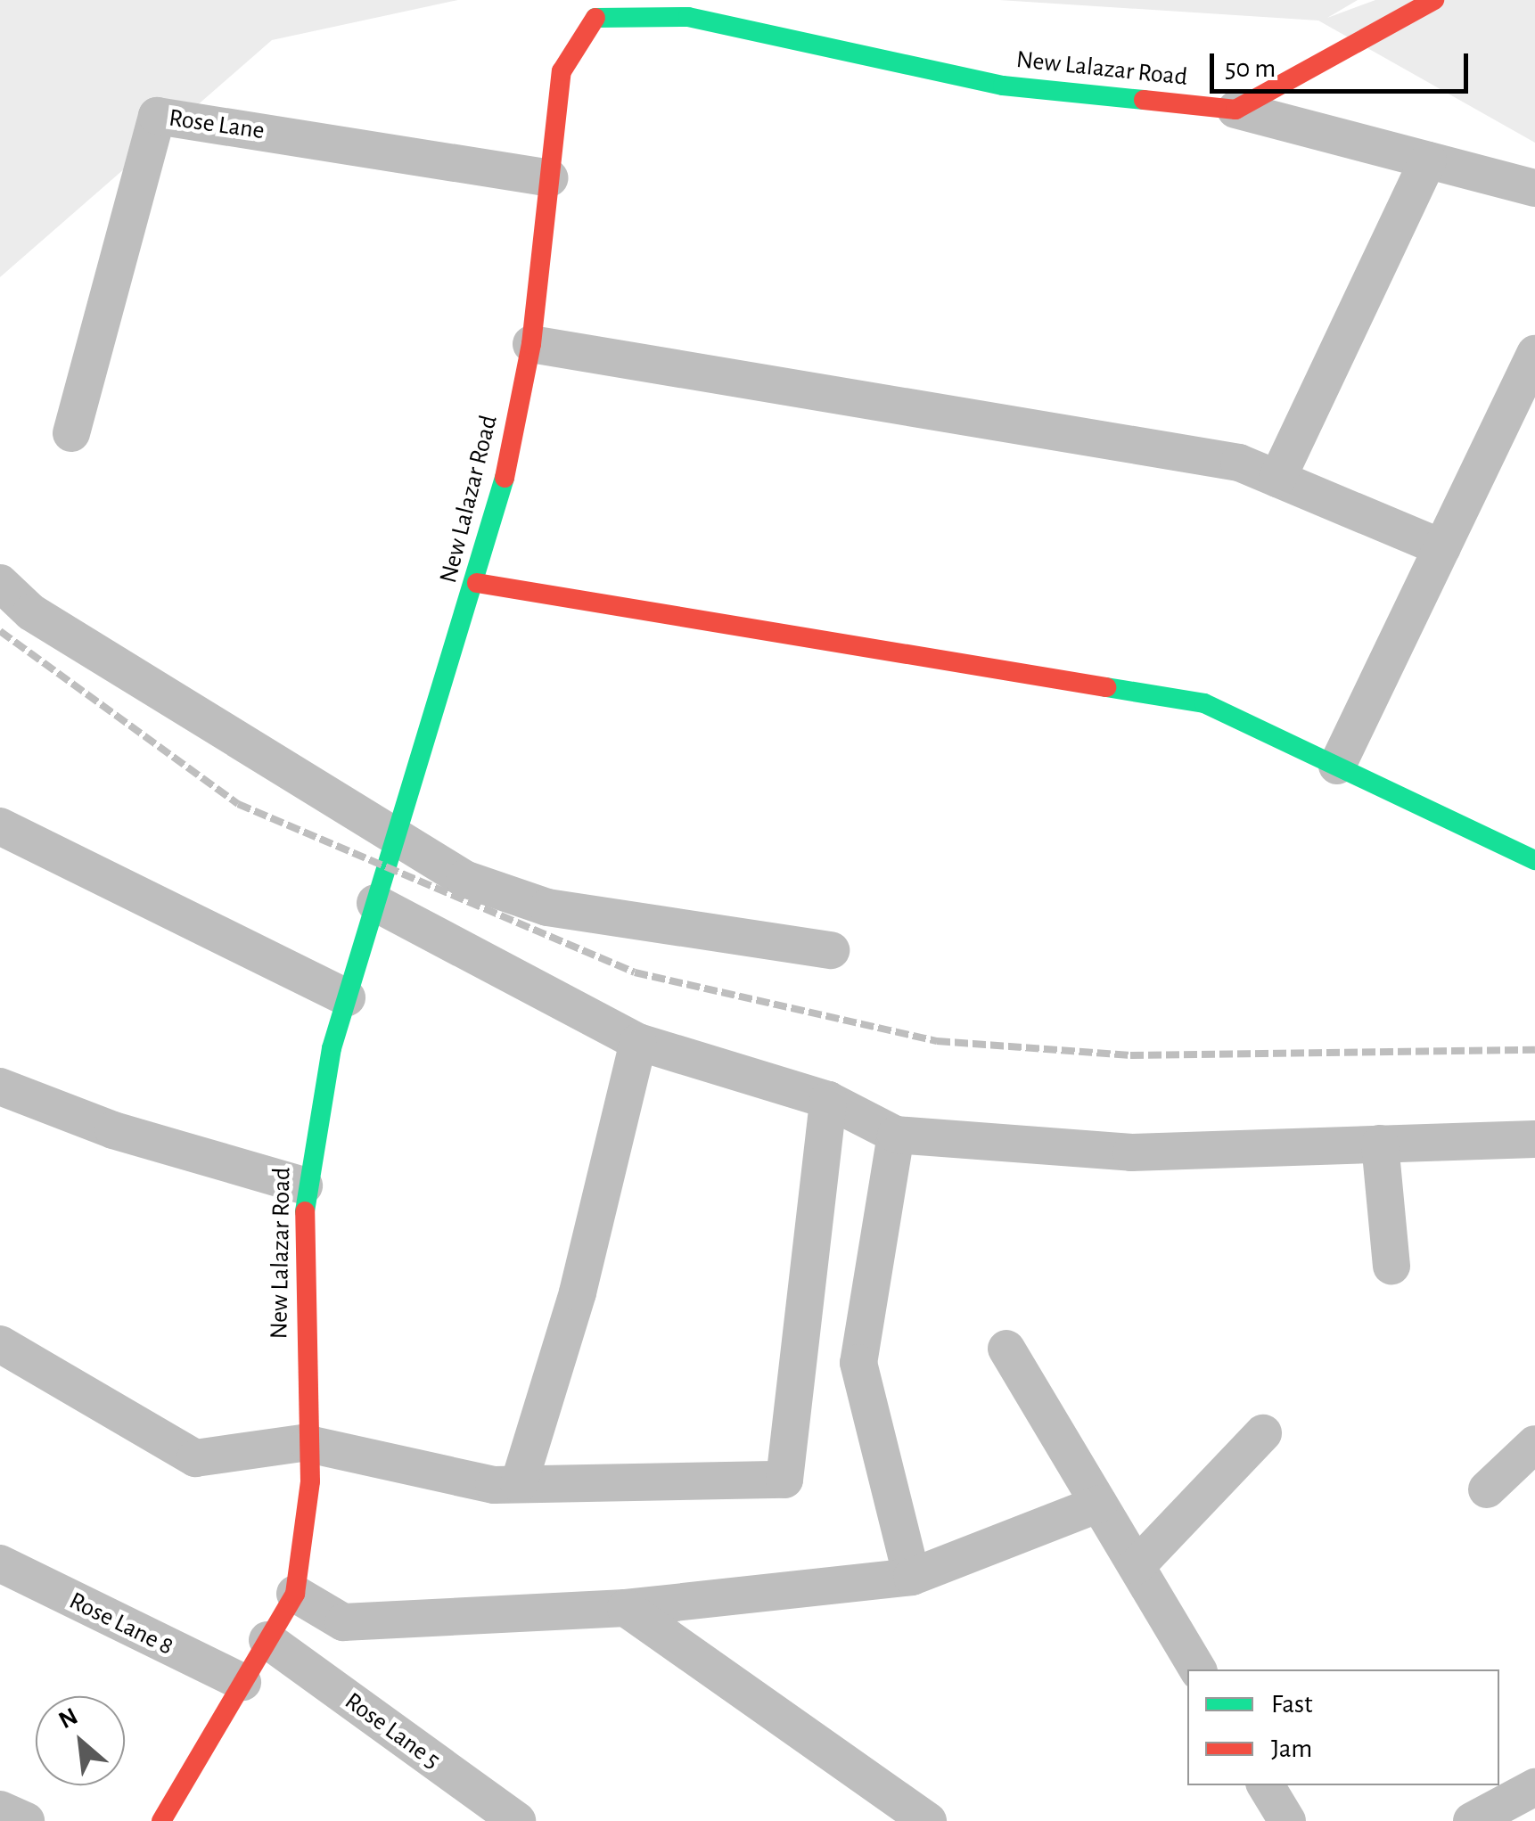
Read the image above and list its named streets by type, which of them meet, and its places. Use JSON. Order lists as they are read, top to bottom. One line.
{"streets":{"street":["New Lalazar Road","Rose Lane","Rose Lane 8","Rose Lane 5"]},"crossings":[["New Lalazar Road","Rose Lane"],["New Lalazar Road","Rose Lane 8"],["New Lalazar Road","Rose Lane 5"]],"legend":["Fast","Jam"],"scale_bar":"50 m","north":"top left"}
